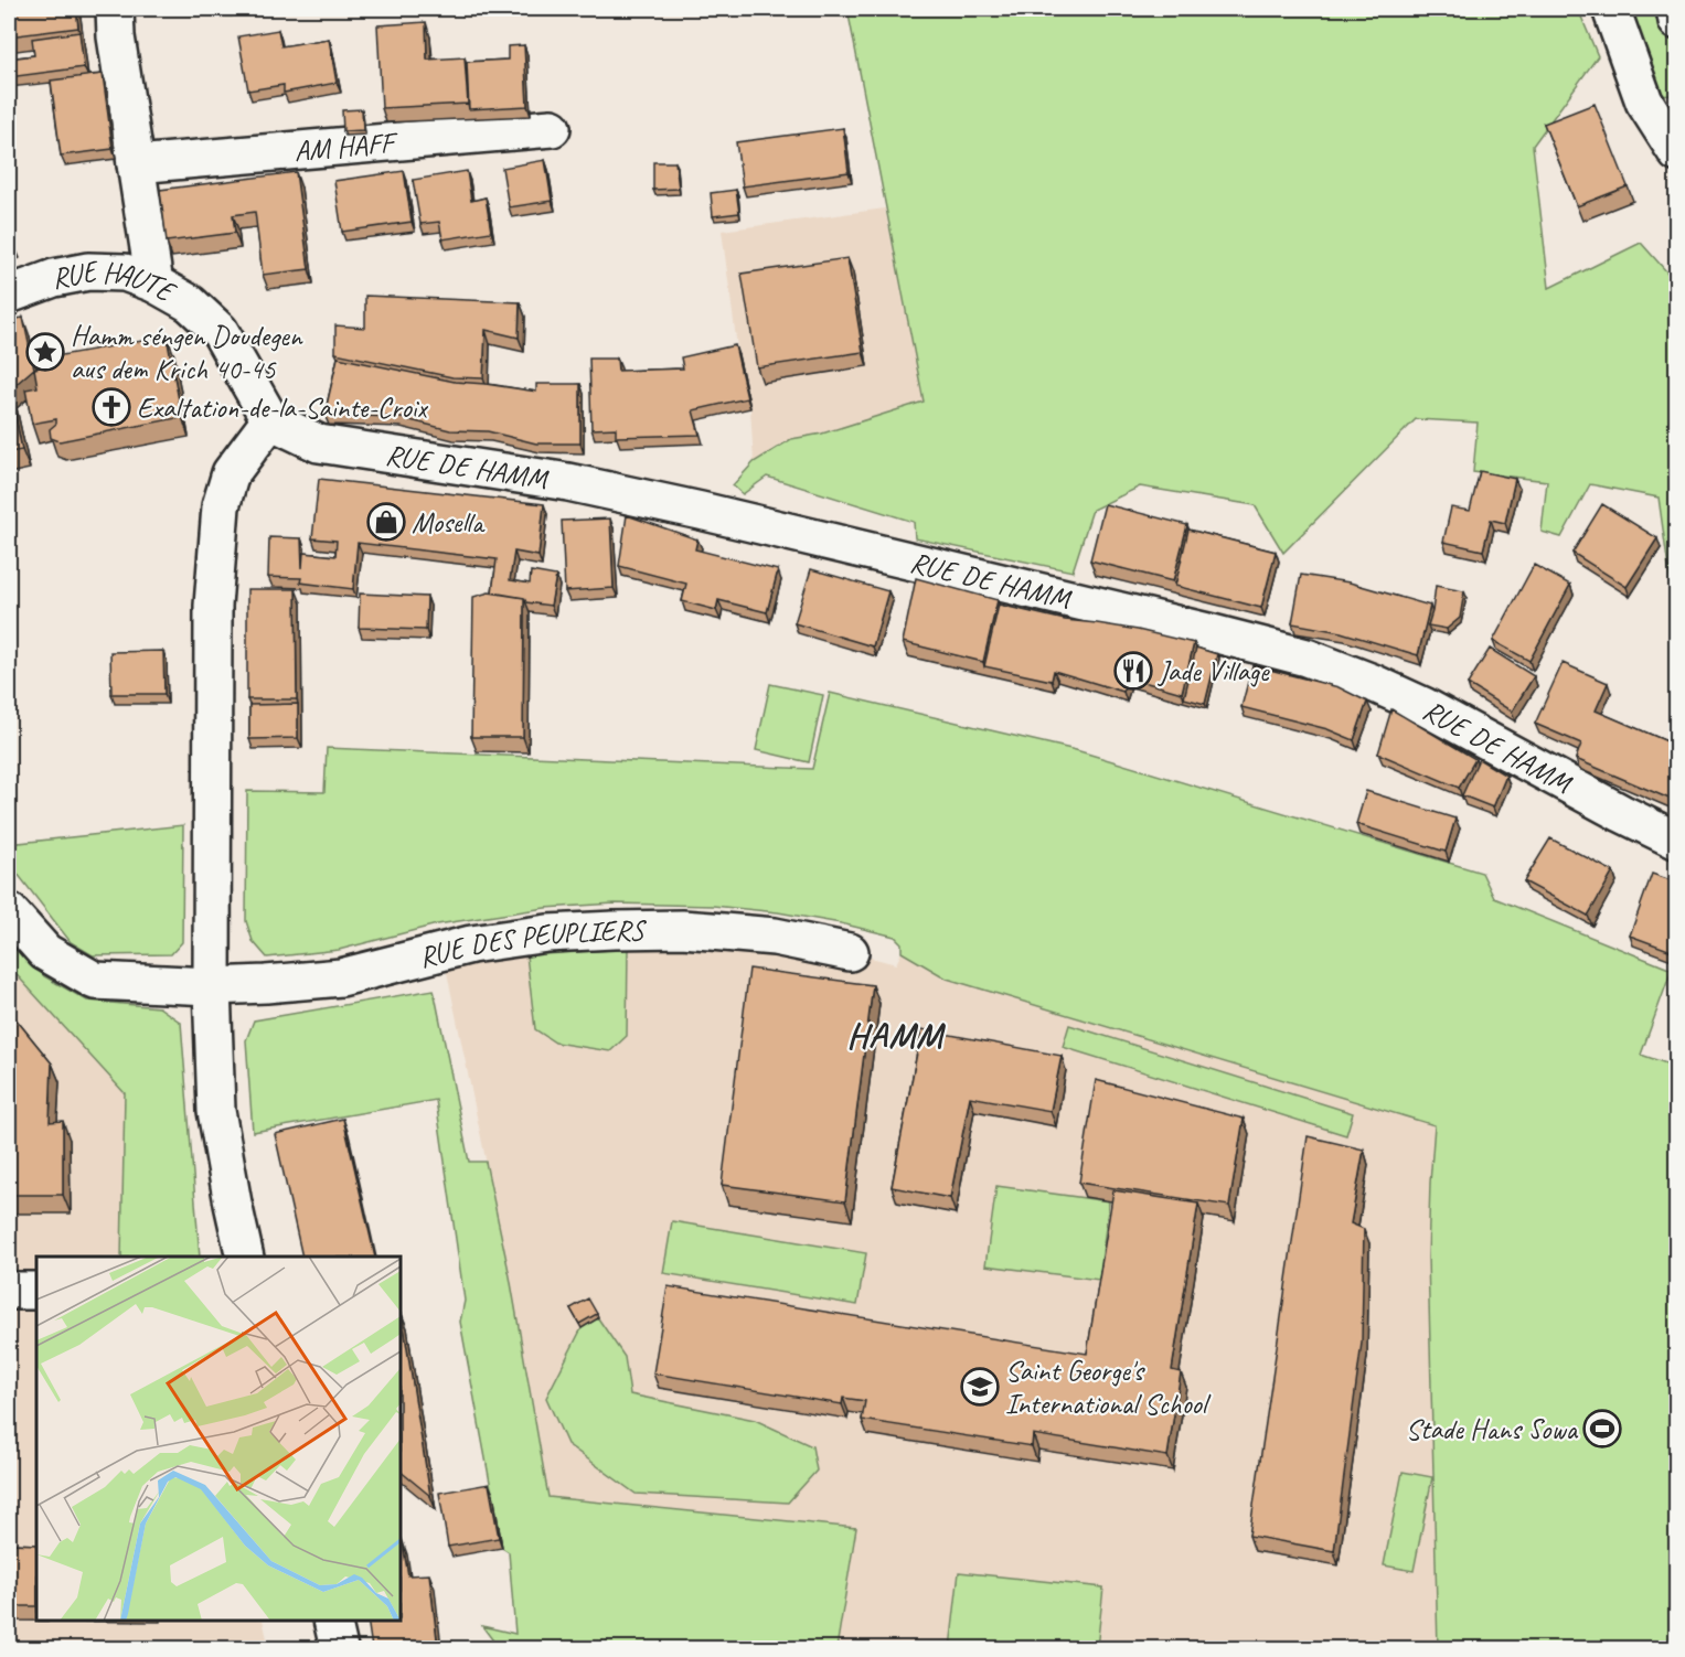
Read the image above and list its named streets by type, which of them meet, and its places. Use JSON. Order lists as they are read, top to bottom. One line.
{"streets":{"street":["AM HAFF","RUE HAUTE","RUE DE HAMM","RUE DES PEUPLIERS"]},"crossings":[["RUE HAUTE","RUE DE HAMM"]],"districts":["HAMM"],"places":{"place":["Hamm séngen Doudegen aus dem Krich 40-45"],"church":["Exaltation-de-la-Sainte-Croix"],"shop":["Mosella"],"restaurant":["Jade Village"],"school or university":["Saint George's International School"],"sports":["Stade Hans Sowa"]}}
